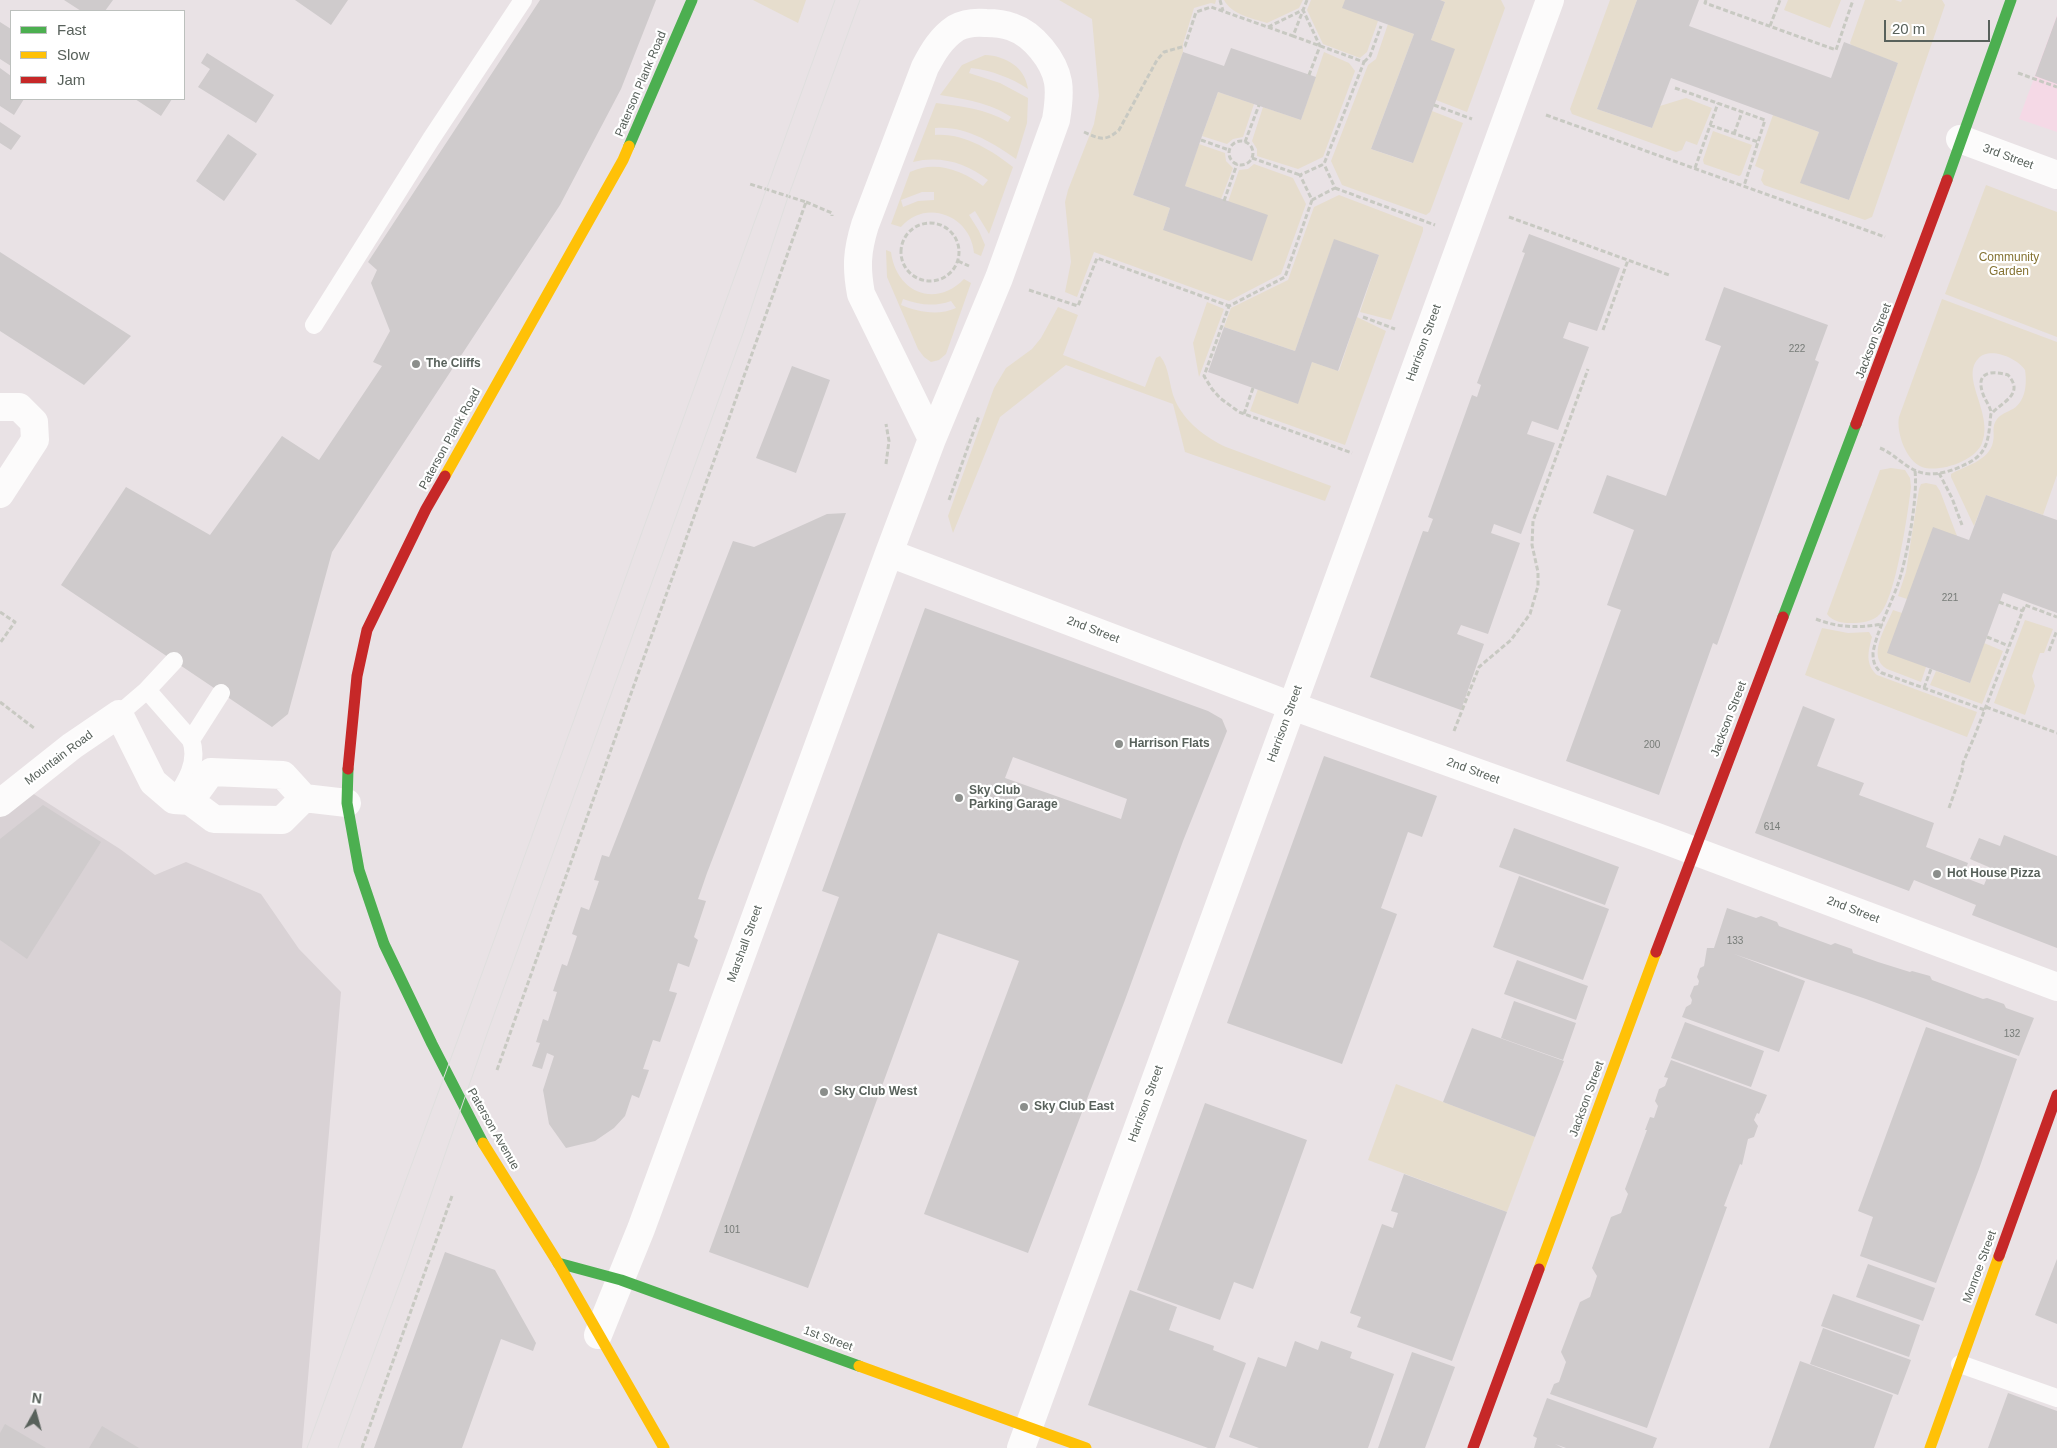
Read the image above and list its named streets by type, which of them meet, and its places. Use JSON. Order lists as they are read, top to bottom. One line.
{"streets":{"street":["Paterson Plank Road","3rd Street","Jackson Street","Harrison Street","2nd Street","Mountain Road","Marshall Street","Paterson Avenue","Monroe Street","1st Street"]},"crossings":[["Paterson Plank Road","Paterson Avenue"],["3rd Street","Jackson Street"],["Jackson Street","2nd Street"],["Harrison Street","2nd Street"],["Harrison Street","1st Street"],["2nd Street","Marshall Street"],["Marshall Street","Paterson Avenue"],["Marshall Street","1st Street"],["Paterson Avenue","1st Street"]],"parks":["Community Garden"],"places":["The Cliffs","Harrison Flats","Sky Club Parking Garage","Hot House Pizza","Sky Club West","Sky Club East"],"house_numbers":["222","221","200","614","133","132","101"],"legend":["Fast","Slow","Jam"],"scale_bar":"20 m","north":"top"}
